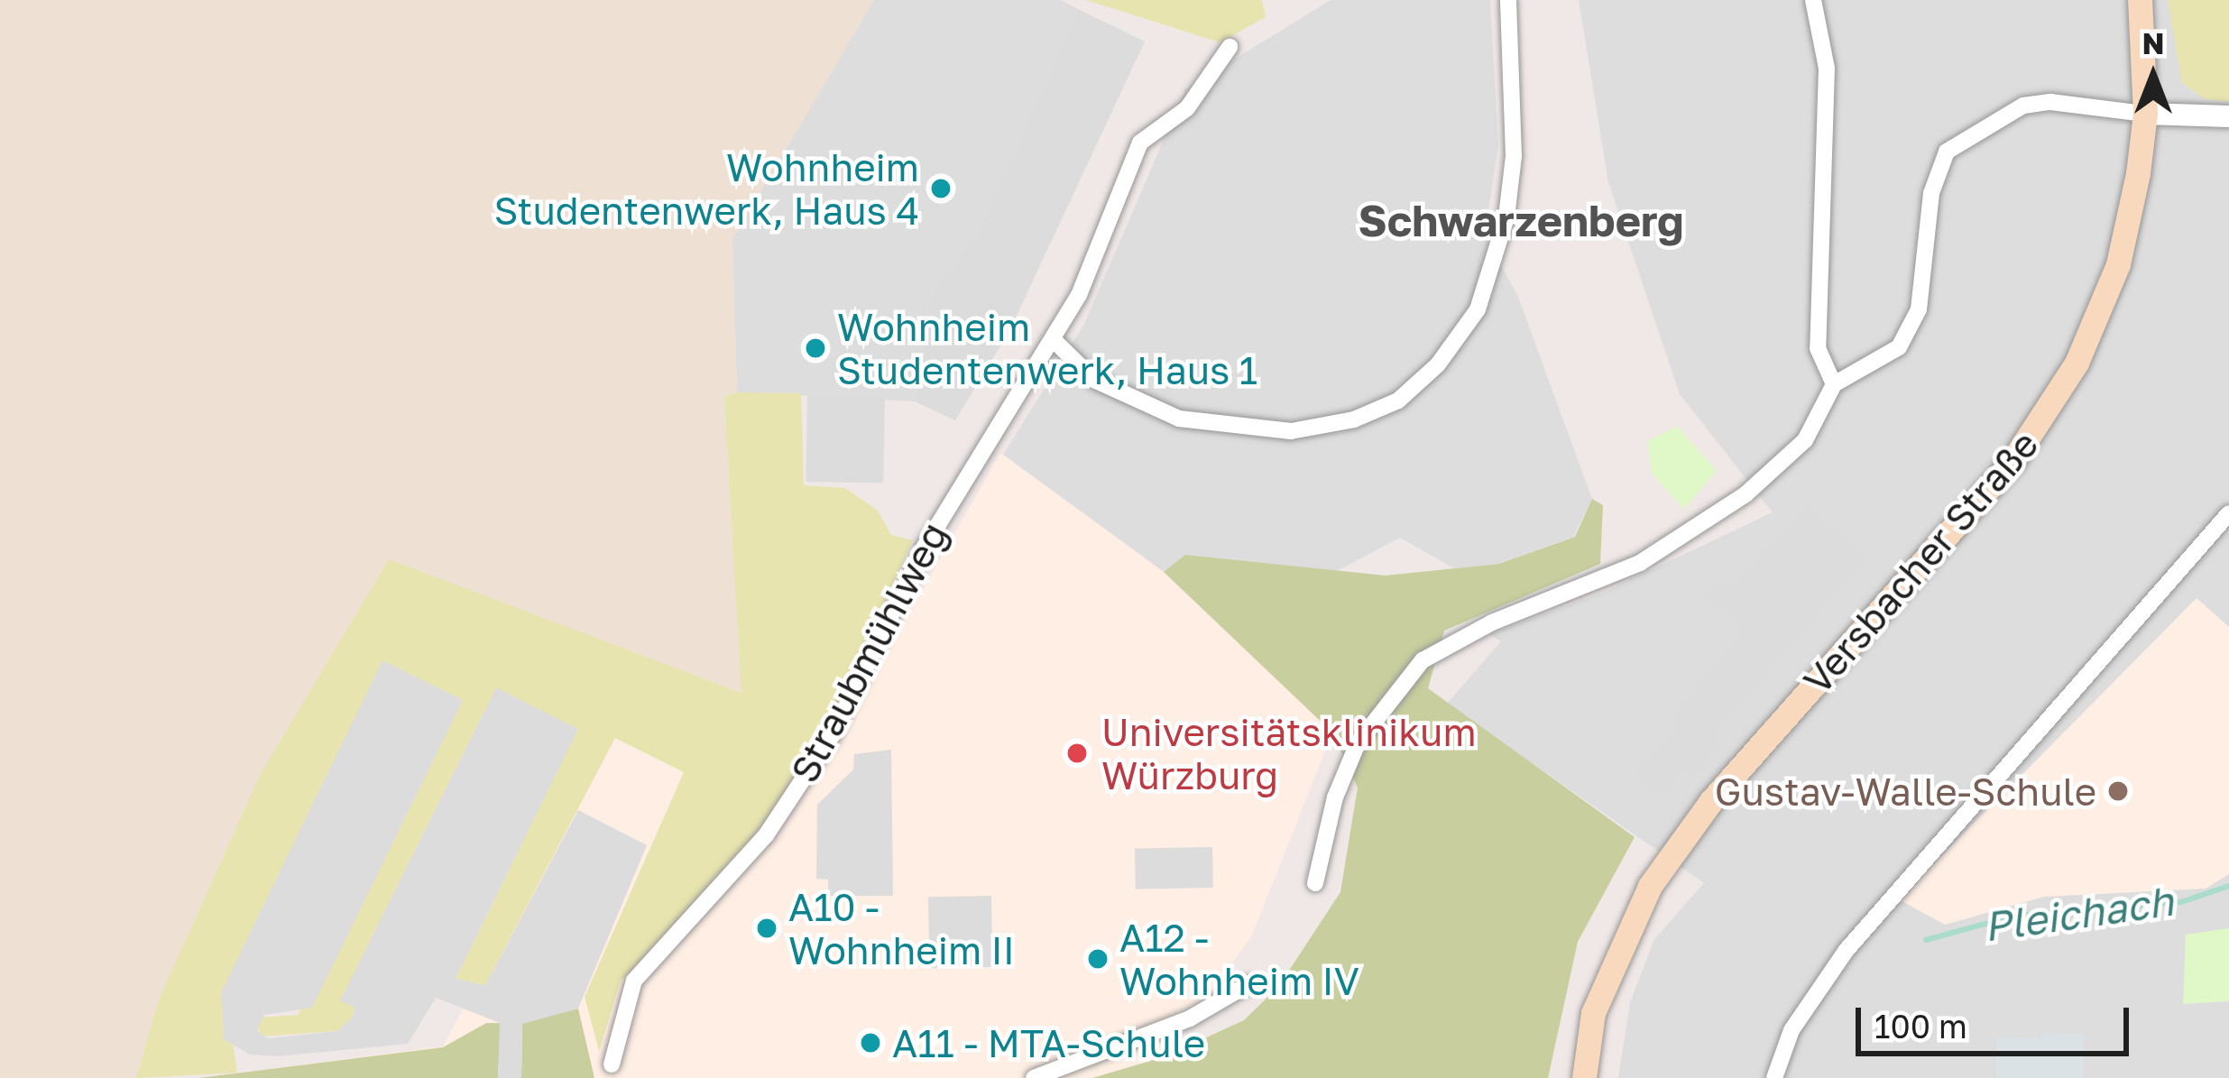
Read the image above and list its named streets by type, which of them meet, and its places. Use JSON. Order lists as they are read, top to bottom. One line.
{"streets":{"main road":["Versbacher Straße"],"street":["Straubmühlweg"]},"districts":["Schwarzenberg"],"water":["Pleichach"],"places":["Wohnheim Studentenwerk, Haus 4","Wohnheim Studentenwerk, Haus 1","Universitätsklinikum Würzburg","Gustav-Walle-Schule","A10 - Wohnheim II","A12 - Wohnheim IV","A11 - MTA-Schule"],"scale_bar":"100 m","north":"top"}
